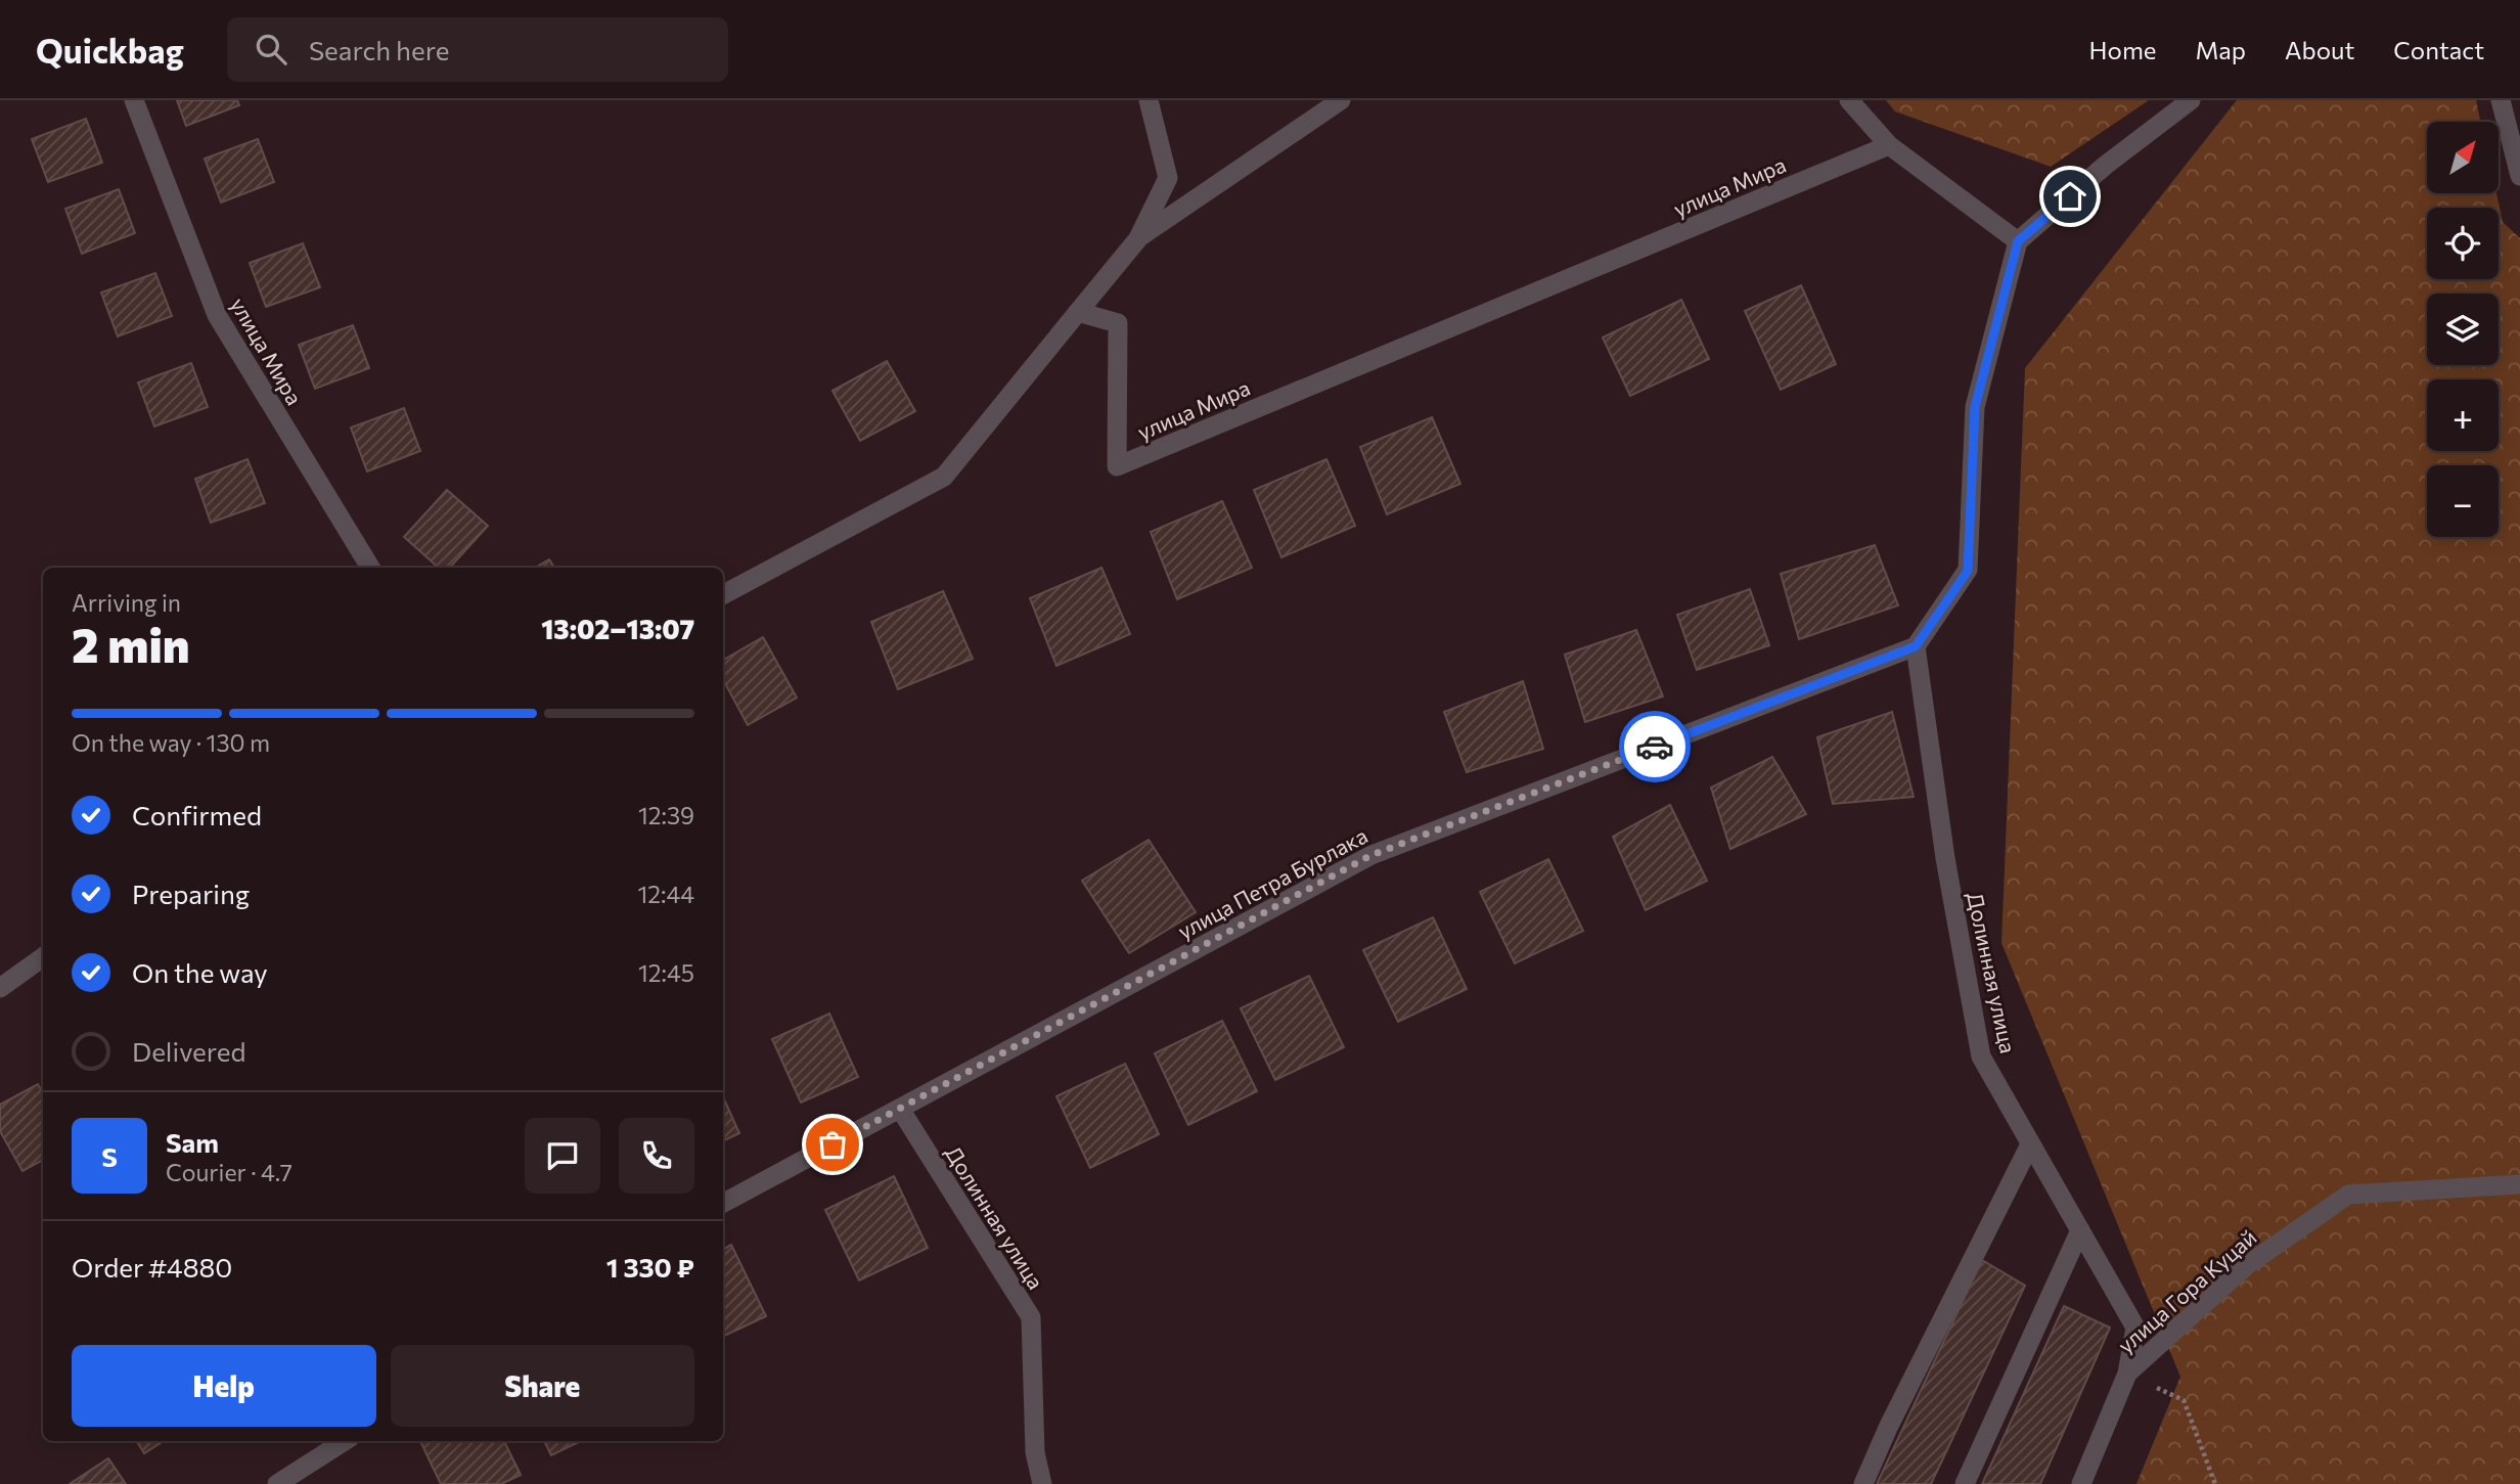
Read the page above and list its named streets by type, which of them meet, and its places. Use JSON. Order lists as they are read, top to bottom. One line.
{"streets":{"street":["улица Мира","улица Петра Бурлака","Долинная улица","улица Гора Куцай"]},"crossings":[["улица Петра Бурлака","Долинная улица"],["Долинная улица","улица Гора Куцай"]],"north":"top right","page":{"header":"Quickbag","search":"Search here","nav":["Home","Map","About","Contact"],"map_buttons":["+","−"],"heading":["2 min","Arriving in","13:02–13:07"],"panel":["Sam","Courier · 4.7","Order #4880","1 330 ₽"],"bar":"On the way · 130 m","list":[["Confirmed","12:39"],["Preparing","12:44"],["On the way","12:45"],"Delivered"],"round":"S","buttons":["Help","Share"]}}
